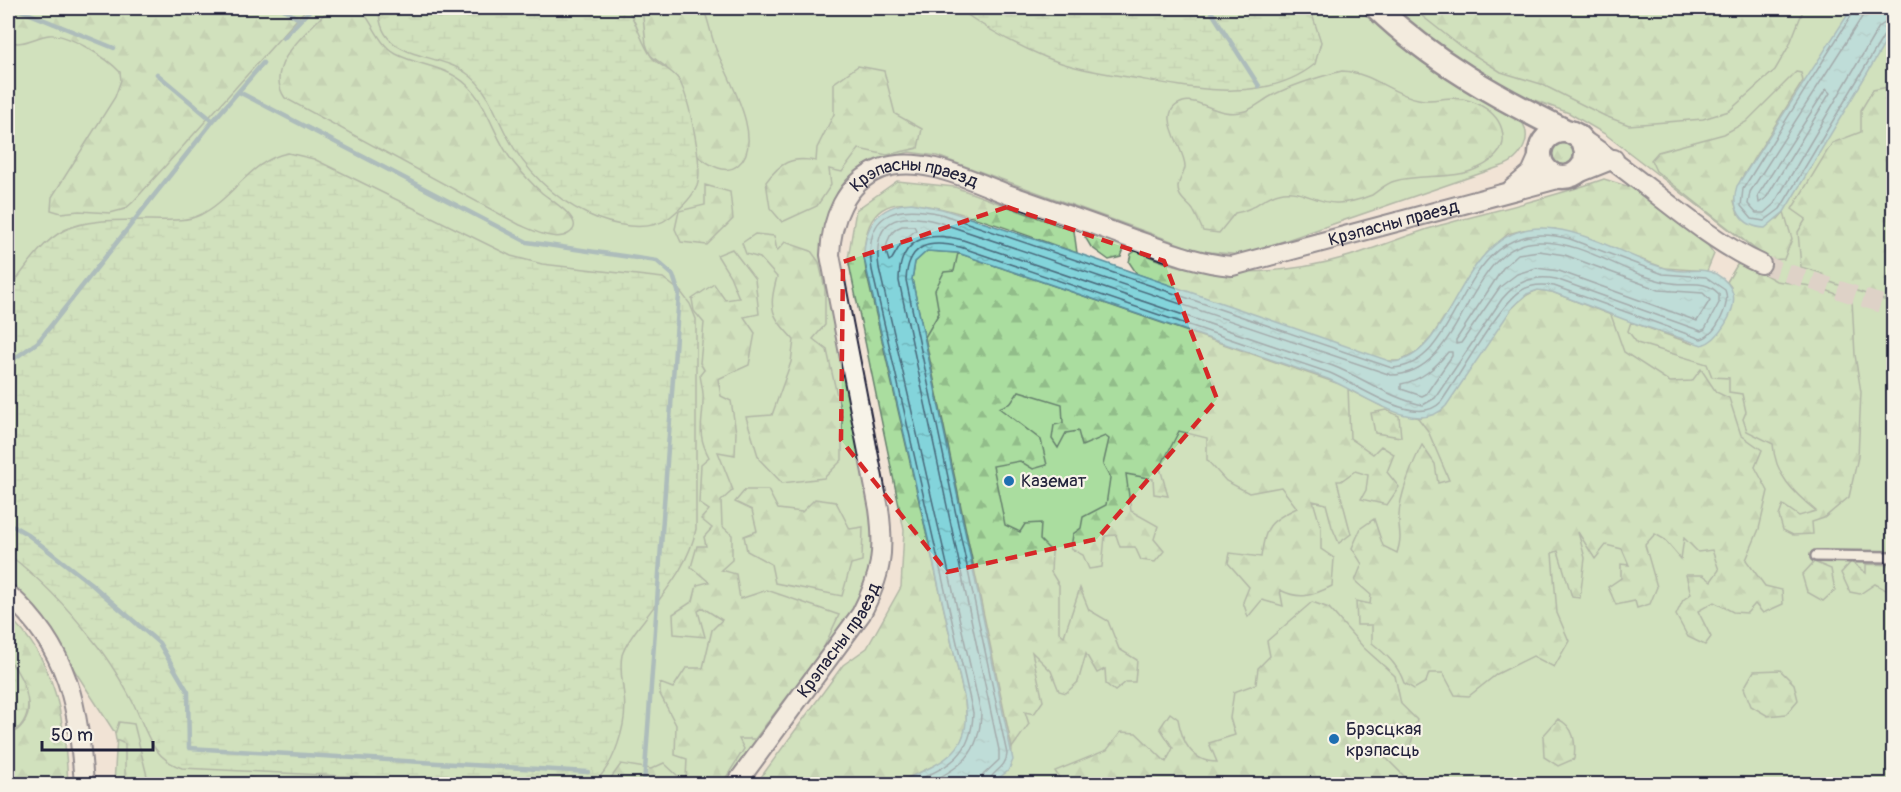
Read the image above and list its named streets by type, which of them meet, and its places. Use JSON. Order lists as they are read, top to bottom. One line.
{"streets":{"street":["Крэпасны праезд"]},"places":["Каземат","Брэсцкая крэпасць"],"scale_bar":"50 m"}
